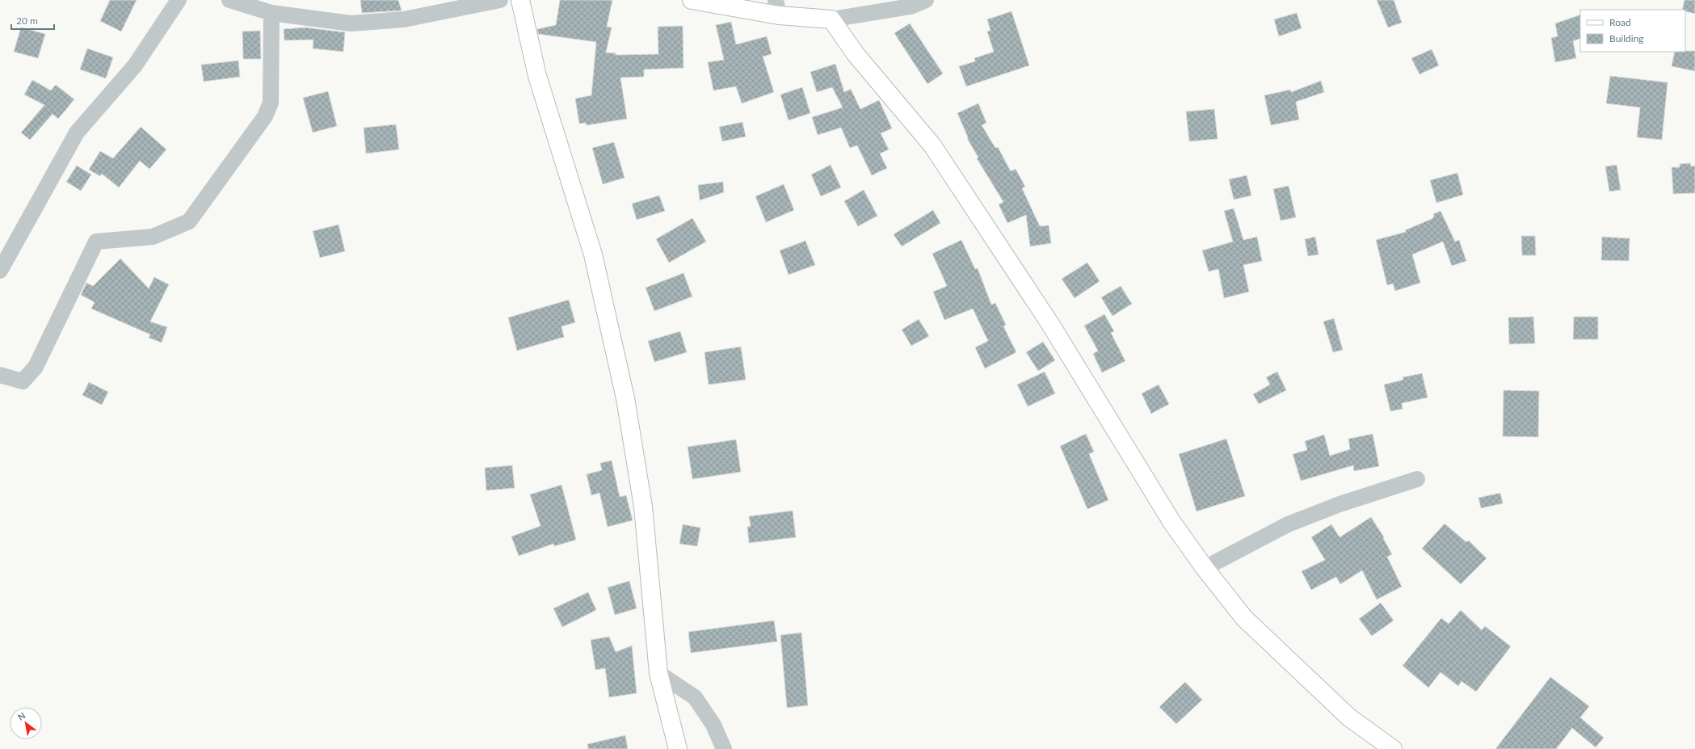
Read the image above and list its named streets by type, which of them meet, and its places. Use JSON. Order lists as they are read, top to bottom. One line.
{"legend":["Road","Building"],"scale_bar":"20 m","north":"top left"}
